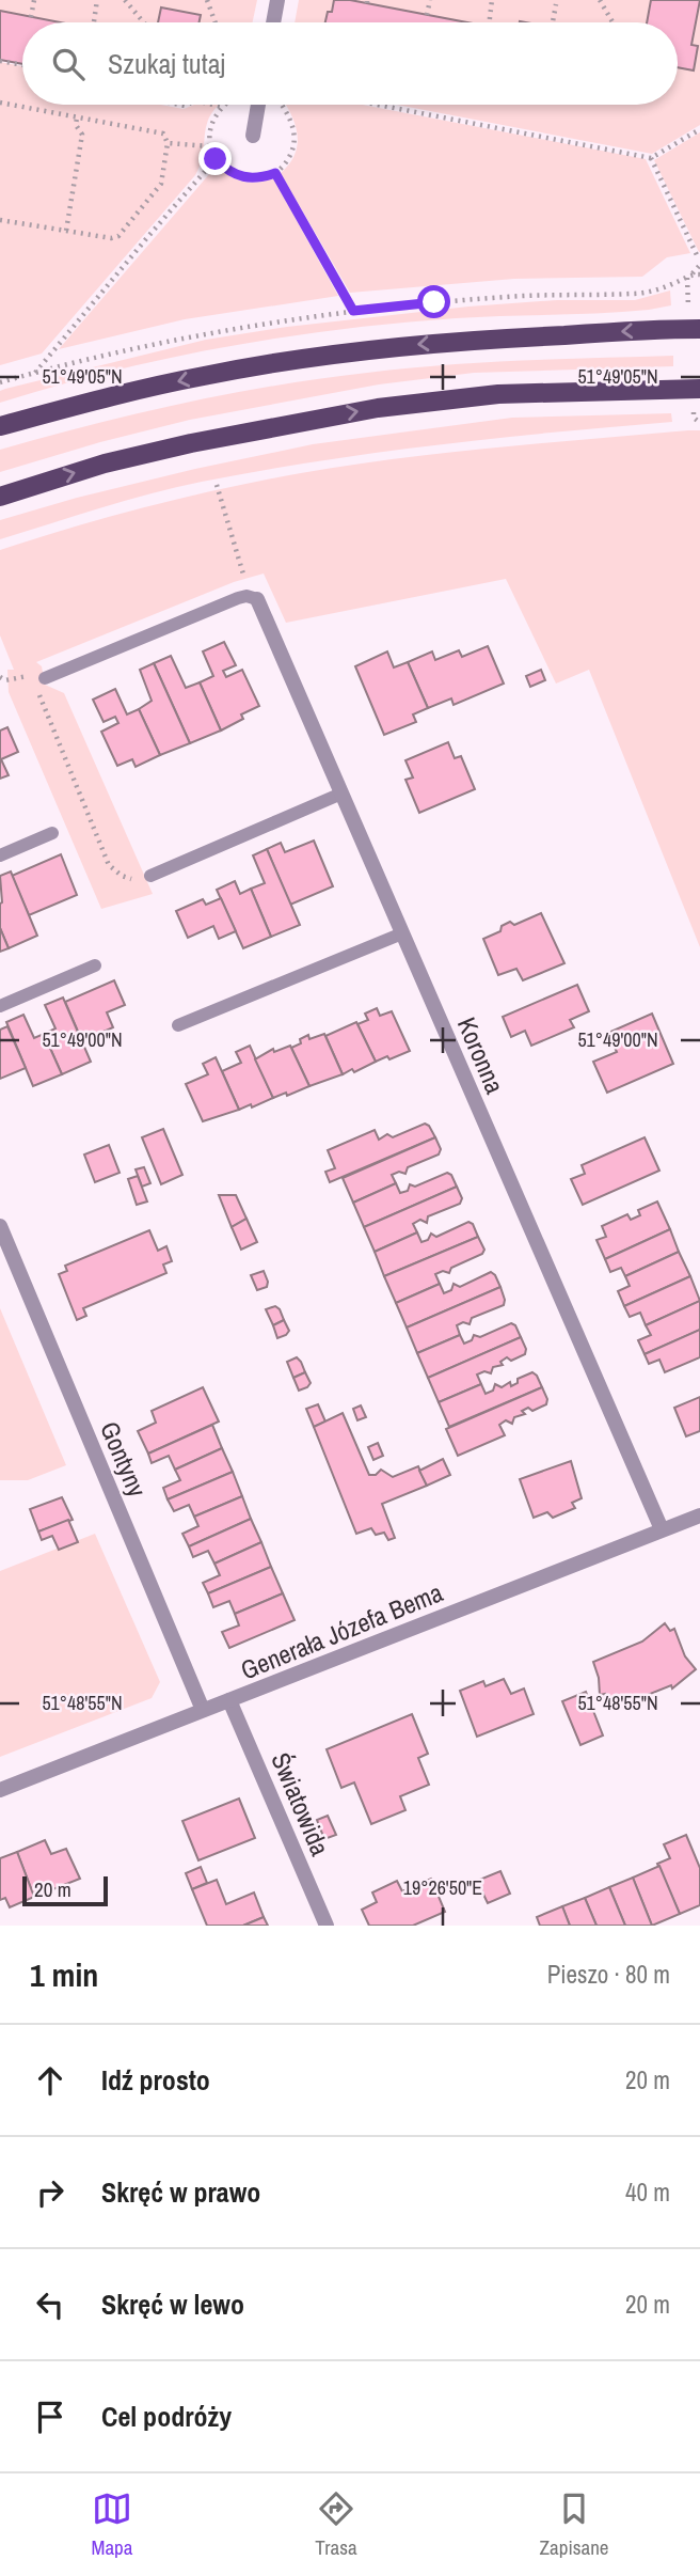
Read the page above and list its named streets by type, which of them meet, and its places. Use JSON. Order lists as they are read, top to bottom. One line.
{"streets":{"street":["Koronna","Gontyny","Generała Józefa Bema","Światowida"]},"crossings":[["Koronna","Generała Józefa Bema"],["Gontyny","Generała Józefa Bema"],["Generała Józefa Bema","Światowida"]],"scale_bar":"20 m","page":{"search":"Szukaj tutaj","scale":"20 m","heading":["1 min","Pieszo · 80 m"],"list":[["Idź prosto","20 m"],["Skręć w prawo","40 m"],["Skręć w lewo","20 m"],"Cel podróży"],"nav":["Mapa","Trasa","Zapisane"]},"coordinates":["51°49'05\"N","51°49'00\"N","51°48'55\"N","19°26'50\"E"]}
